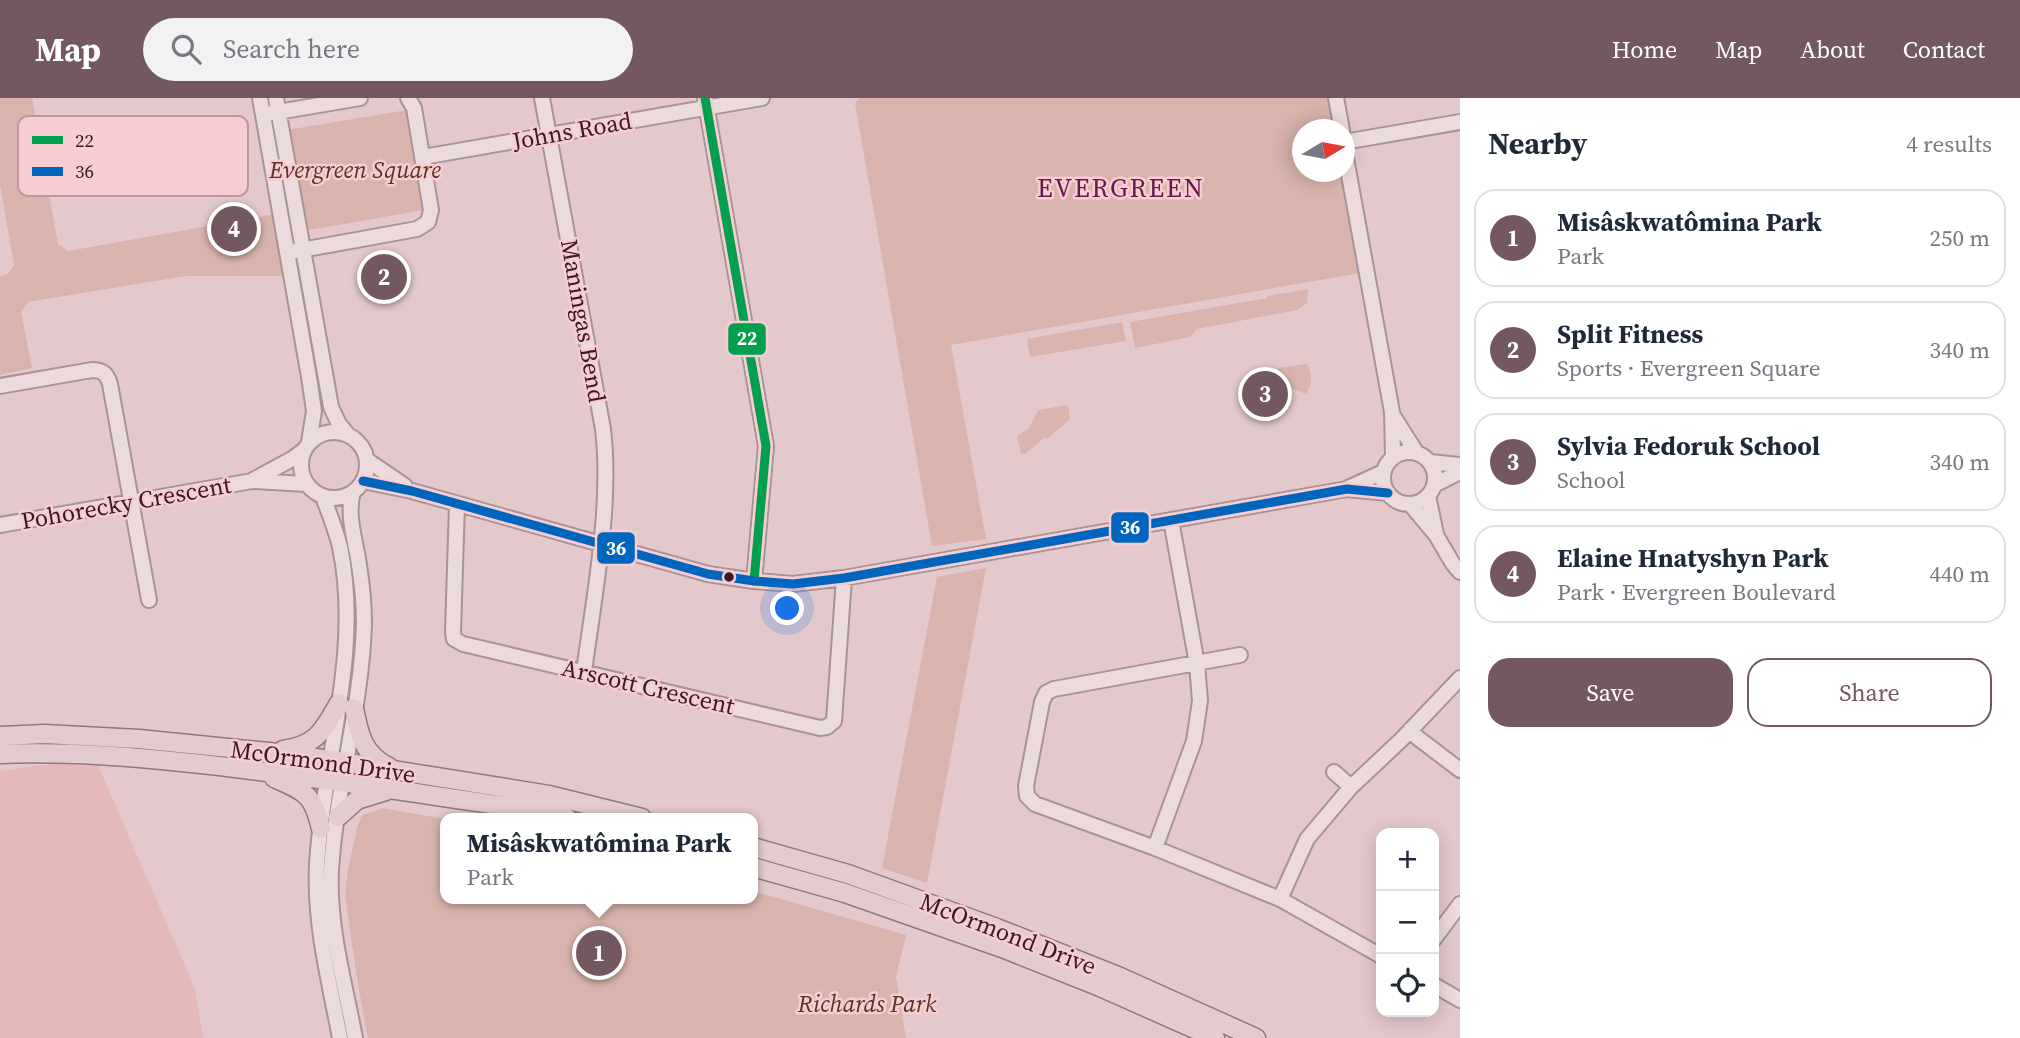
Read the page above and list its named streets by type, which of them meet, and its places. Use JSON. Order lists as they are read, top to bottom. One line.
{"streets":{"main road":["McOrmond Drive"],"street":["Johns Road","Maningas Bend","Pohorecky Crescent","Arscott Crescent"]},"crossings":[["Johns Road","Maningas Bend"],["Maningas Bend","Arscott Crescent"]],"districts":["EVERGREEN"],"parks":["Evergreen Square","Richards Park"],"lines":["transit line 22","transit line 36"],"legend":["22","36"],"north":"right","page":{"header":"Map","search":"Search here","nav":["Home","Map","About","Contact"],"heading":["Nearby","4 results"],"list":[{"mark":"1","name":"Misâskwatômina Park","note":"Park","value":"250 m"},{"mark":"2","name":"Split Fitness","note":"Sports · Evergreen Square","value":"340 m"},{"mark":"3","name":"Sylvia Fedoruk School","note":"School","value":"340 m"},{"mark":"4","name":"Elaine Hnatyshyn Park","note":"Park · Evergreen Boulevard","value":"440 m"}],"pins":["4","2","3","1"],"buttons":["Save","Share"],"popup":["Misâskwatômina Park","Park"],"map_buttons":["+","−"]}}
